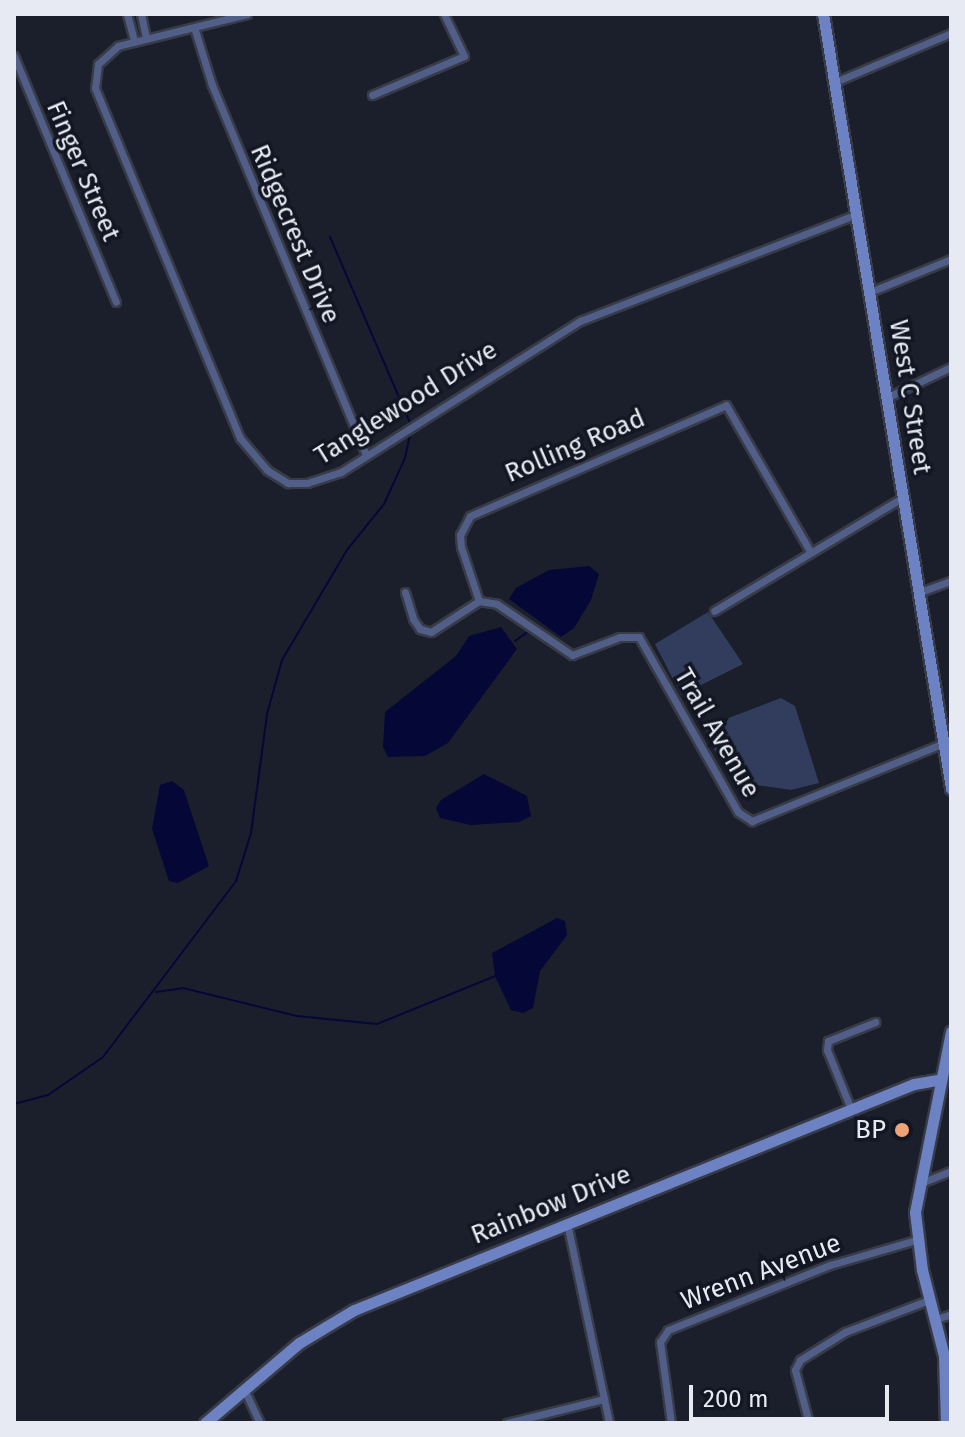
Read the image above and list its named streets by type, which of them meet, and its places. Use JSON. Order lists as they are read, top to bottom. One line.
{"streets":{"main road":["West C Street","Rainbow Drive"],"street":["Finger Street","Ridgecrest Drive","Tanglewood Drive","Rolling Road","Trail Avenue","Wrenn Avenue"]},"crossings":[["Ridgecrest Drive","Tanglewood Drive"],["West C Street","Tanglewood Drive"],["West C Street","Trail Avenue"],["Rolling Road","Trail Avenue"]],"places":["BP"],"scale_bar":"200 m"}
